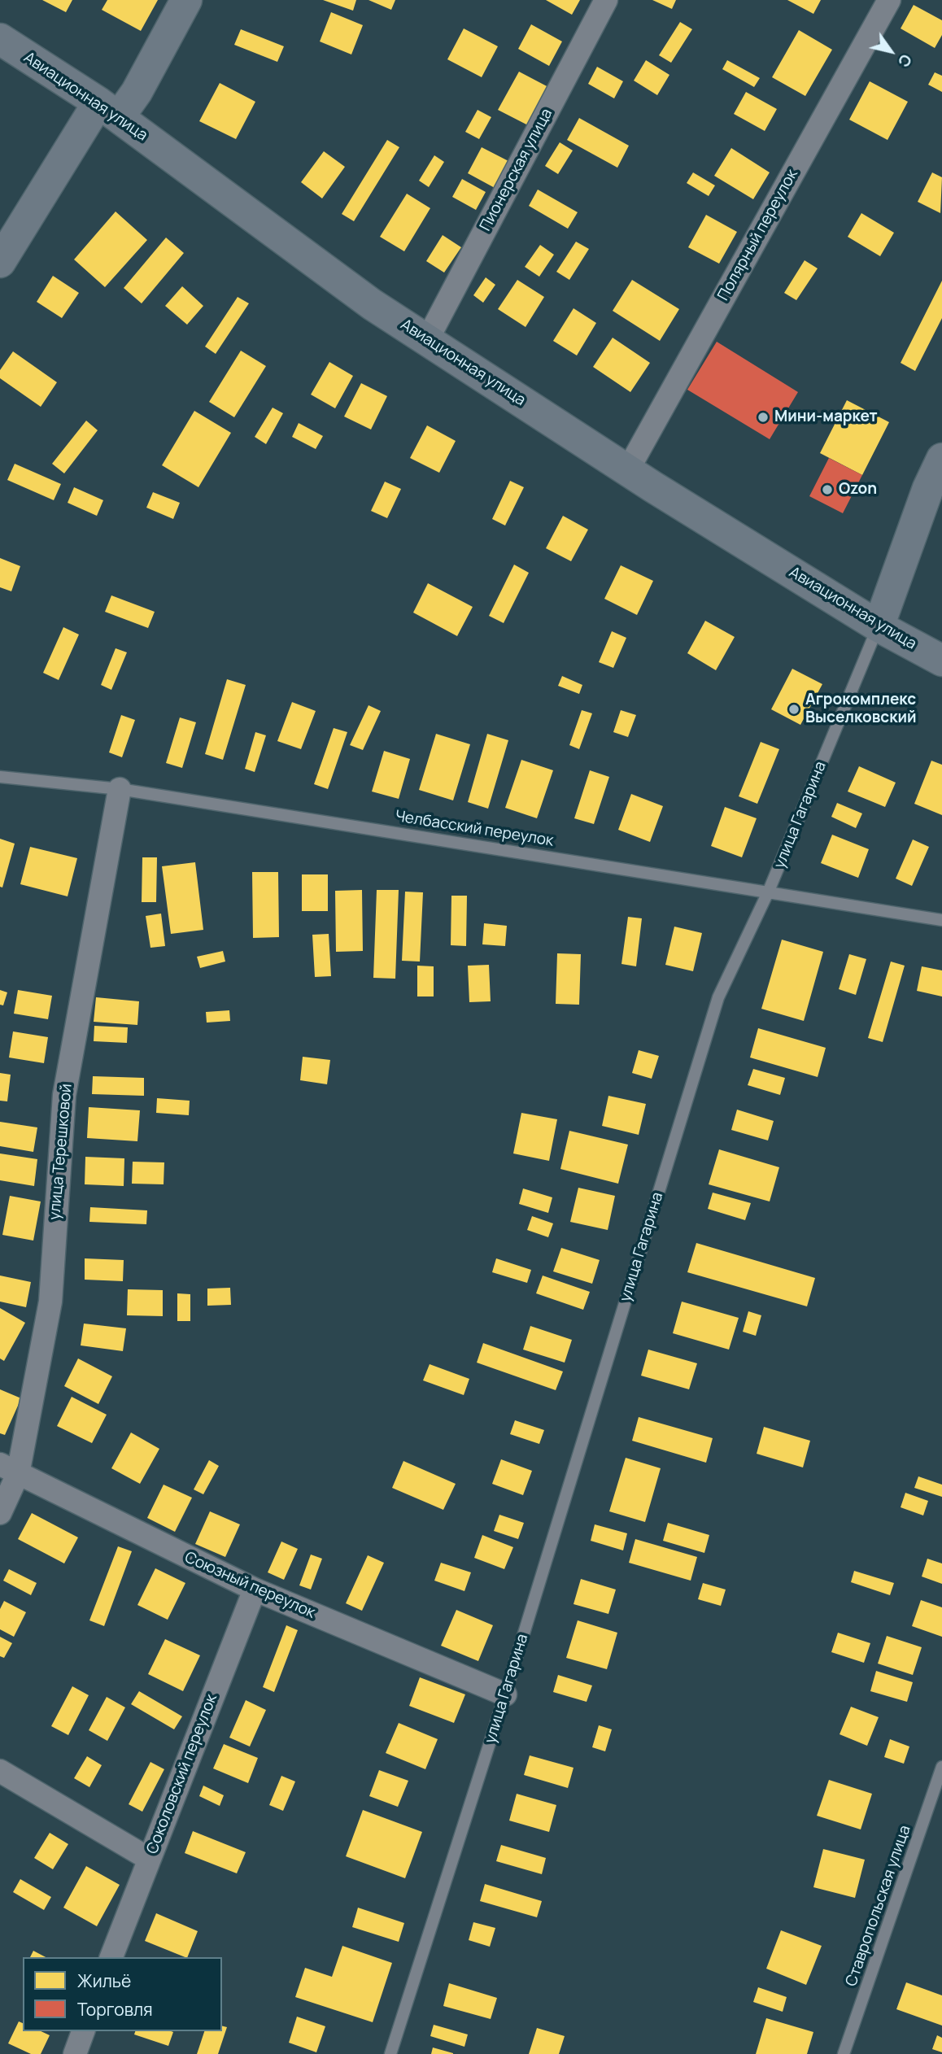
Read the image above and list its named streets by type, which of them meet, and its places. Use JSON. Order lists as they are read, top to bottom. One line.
{"streets":{"main road":["Авиационная улица","улица Гагарина"],"street":["Пионерская улица","Полярный переулок","улица Терешковой","Союзный переулок","Соколовский переулок"],"lane":["Челбасский переулок","Ставропольская улица"]},"crossings":[["Авиационная улица","Пионерская улица"],["Авиационная улица","Полярный переулок"],["Авиационная улица","улица Гагарина"],["улица Гагарина","Челбасский переулок"],["улица Гагарина","Союзный переулок"],["Челбасский переулок","улица Терешковой"],["улица Терешковой","Союзный переулок"],["Союзный переулок","Соколовский переулок"]],"places":["Мини-маркет","Ozon","Агрокомплекс Выселковский"],"legend":["Жильё","Торговля"],"north":"bottom right"}
